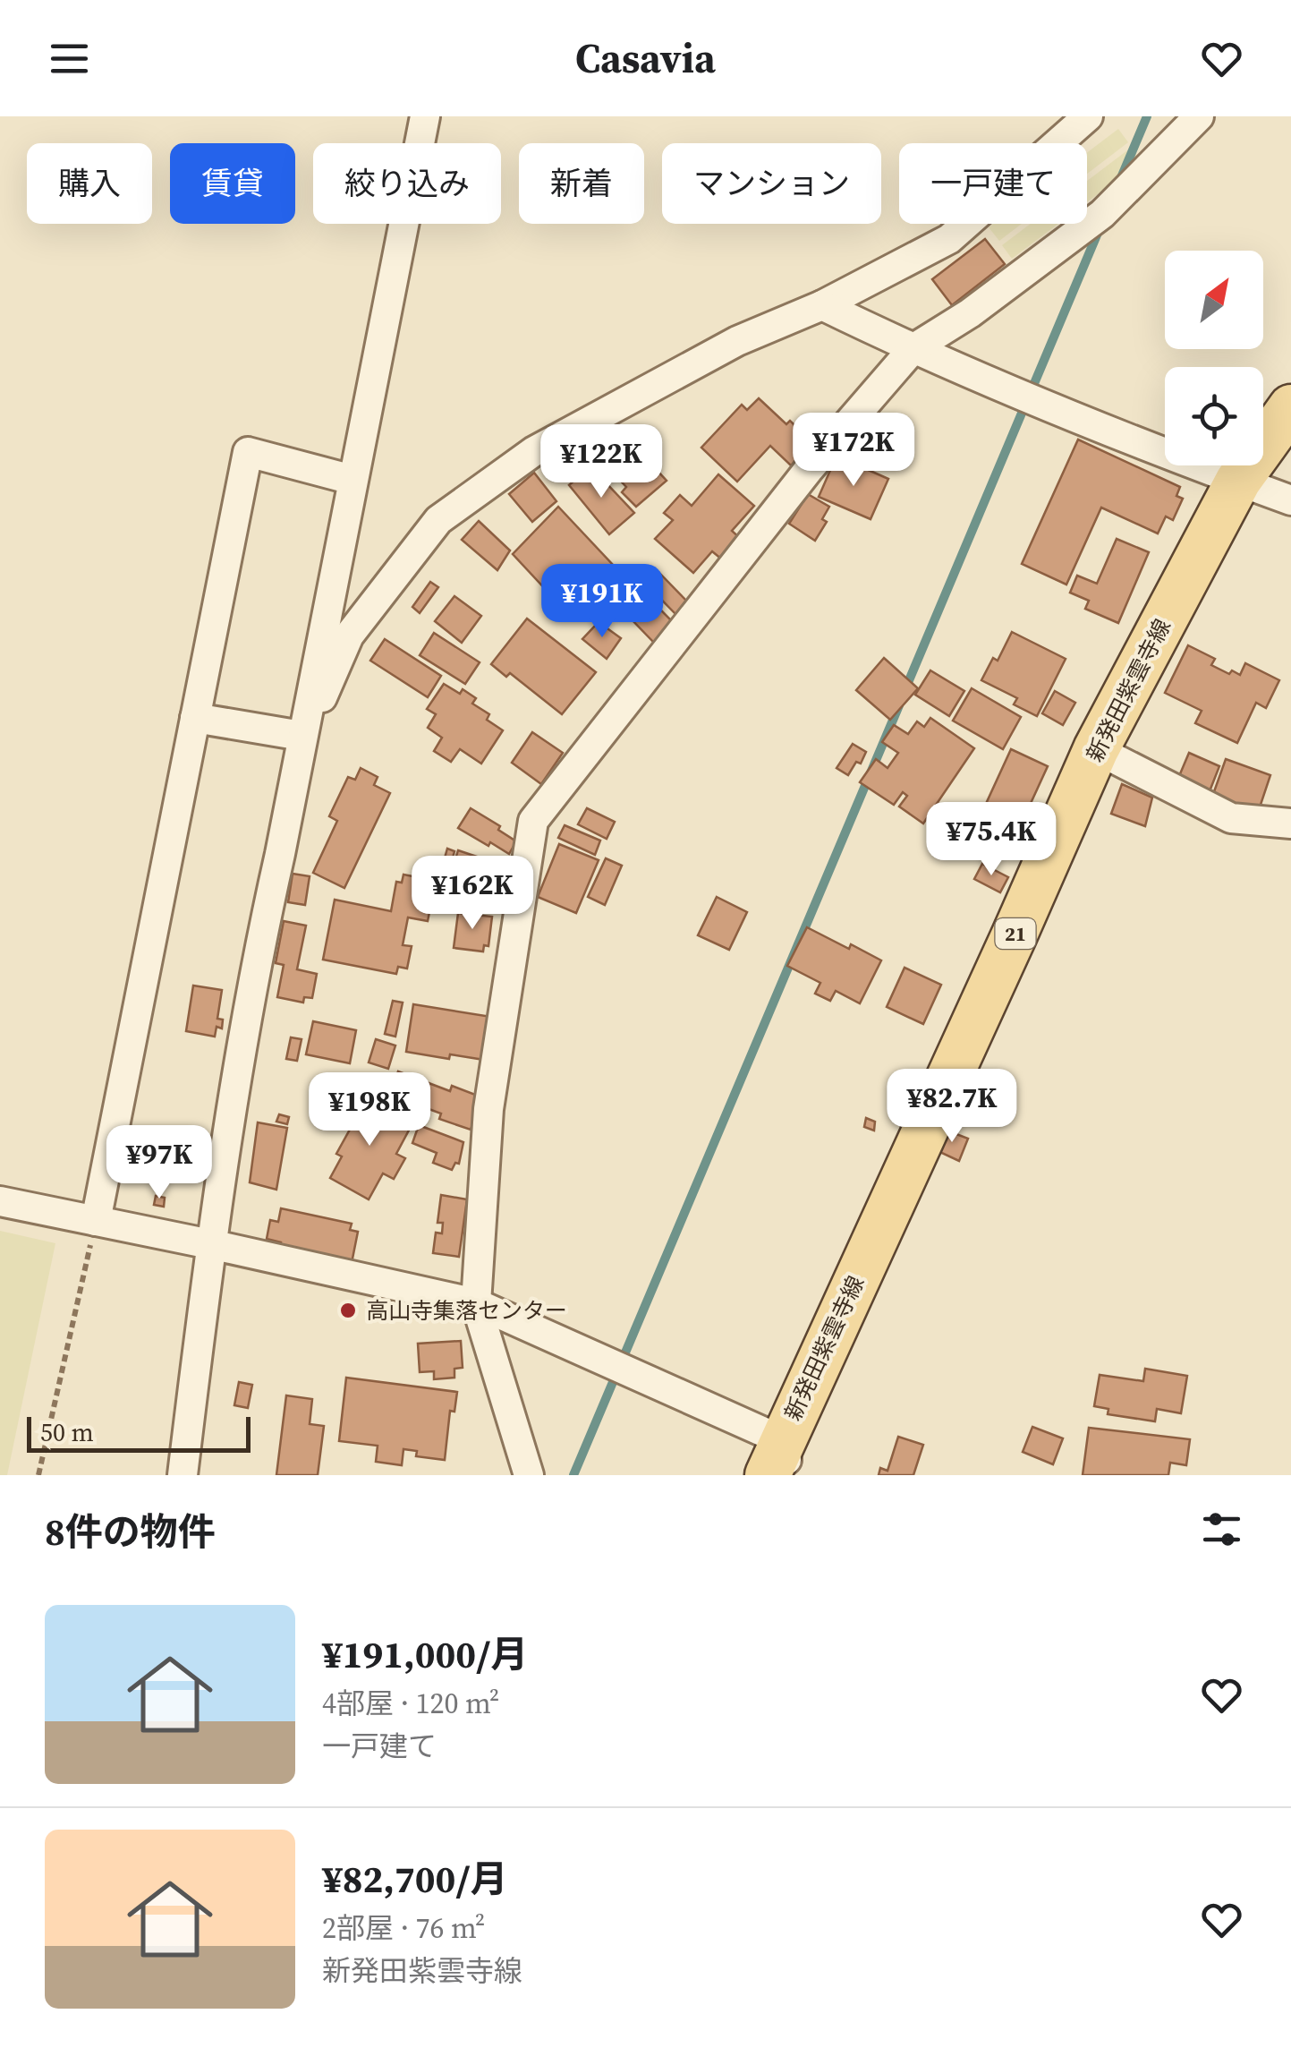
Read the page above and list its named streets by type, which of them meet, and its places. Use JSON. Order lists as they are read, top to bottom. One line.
{"streets":{"main road":["新発田紫雲寺線","21"]},"places":["高山寺集落センター"],"scale_bar":"50 m","north":"top right","page":{"header":"Casavia","chip":["購入","賃貸","絞り込み","新着","マンション","一戸建て"],"price":["¥172K","¥122K","¥191K","¥75.4K","¥162K","¥82.7K","¥198K","¥97K"],"scale":"50 m","heading":"8件の物件","list":[{"name":"¥191,000/月","note":"4部屋 · 120 m² · 一戸建て"},{"name":"¥82,700/月","note":"2部屋 · 76 m² · 新発田紫雲寺線"}]}}
